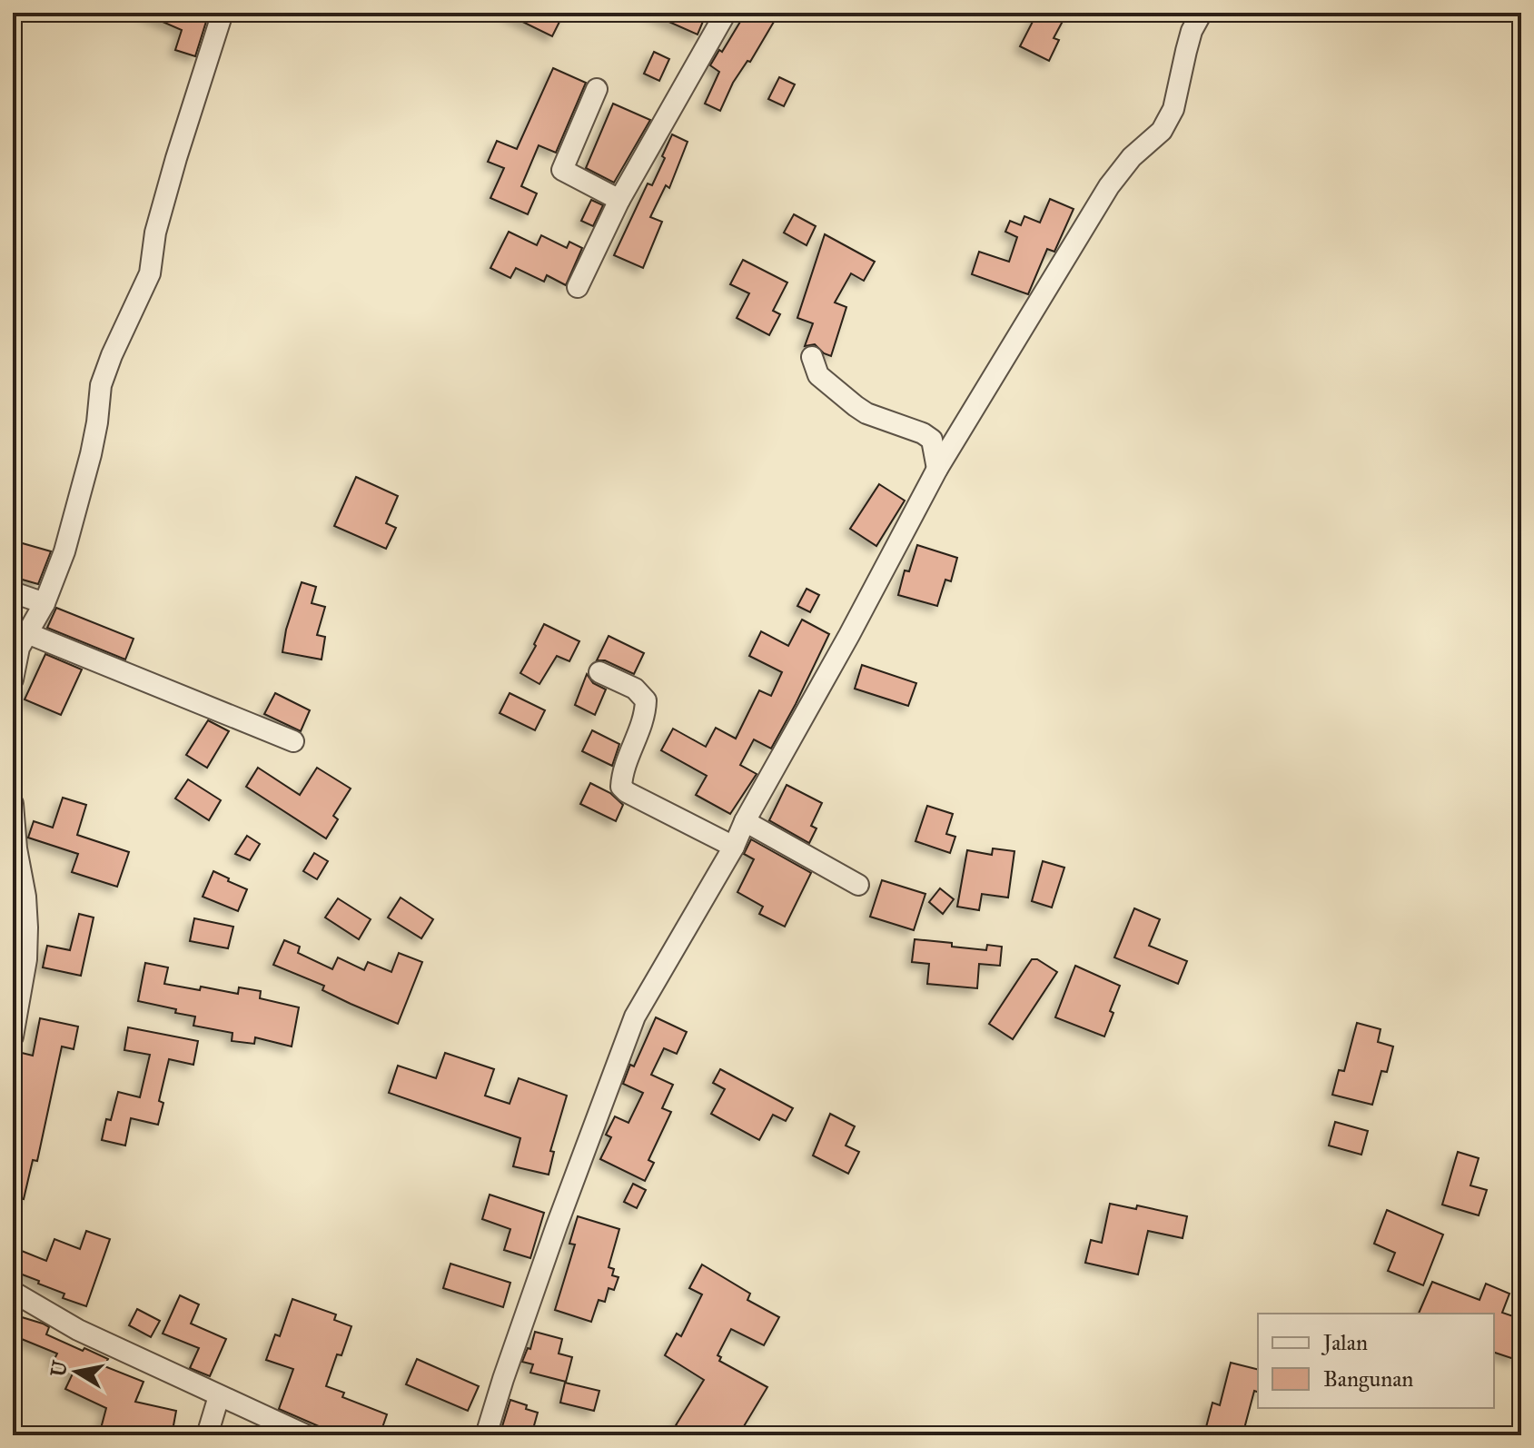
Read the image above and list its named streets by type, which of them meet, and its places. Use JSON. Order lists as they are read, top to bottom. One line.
{"legend":["Jalan","Bangunan"],"north":"left"}
